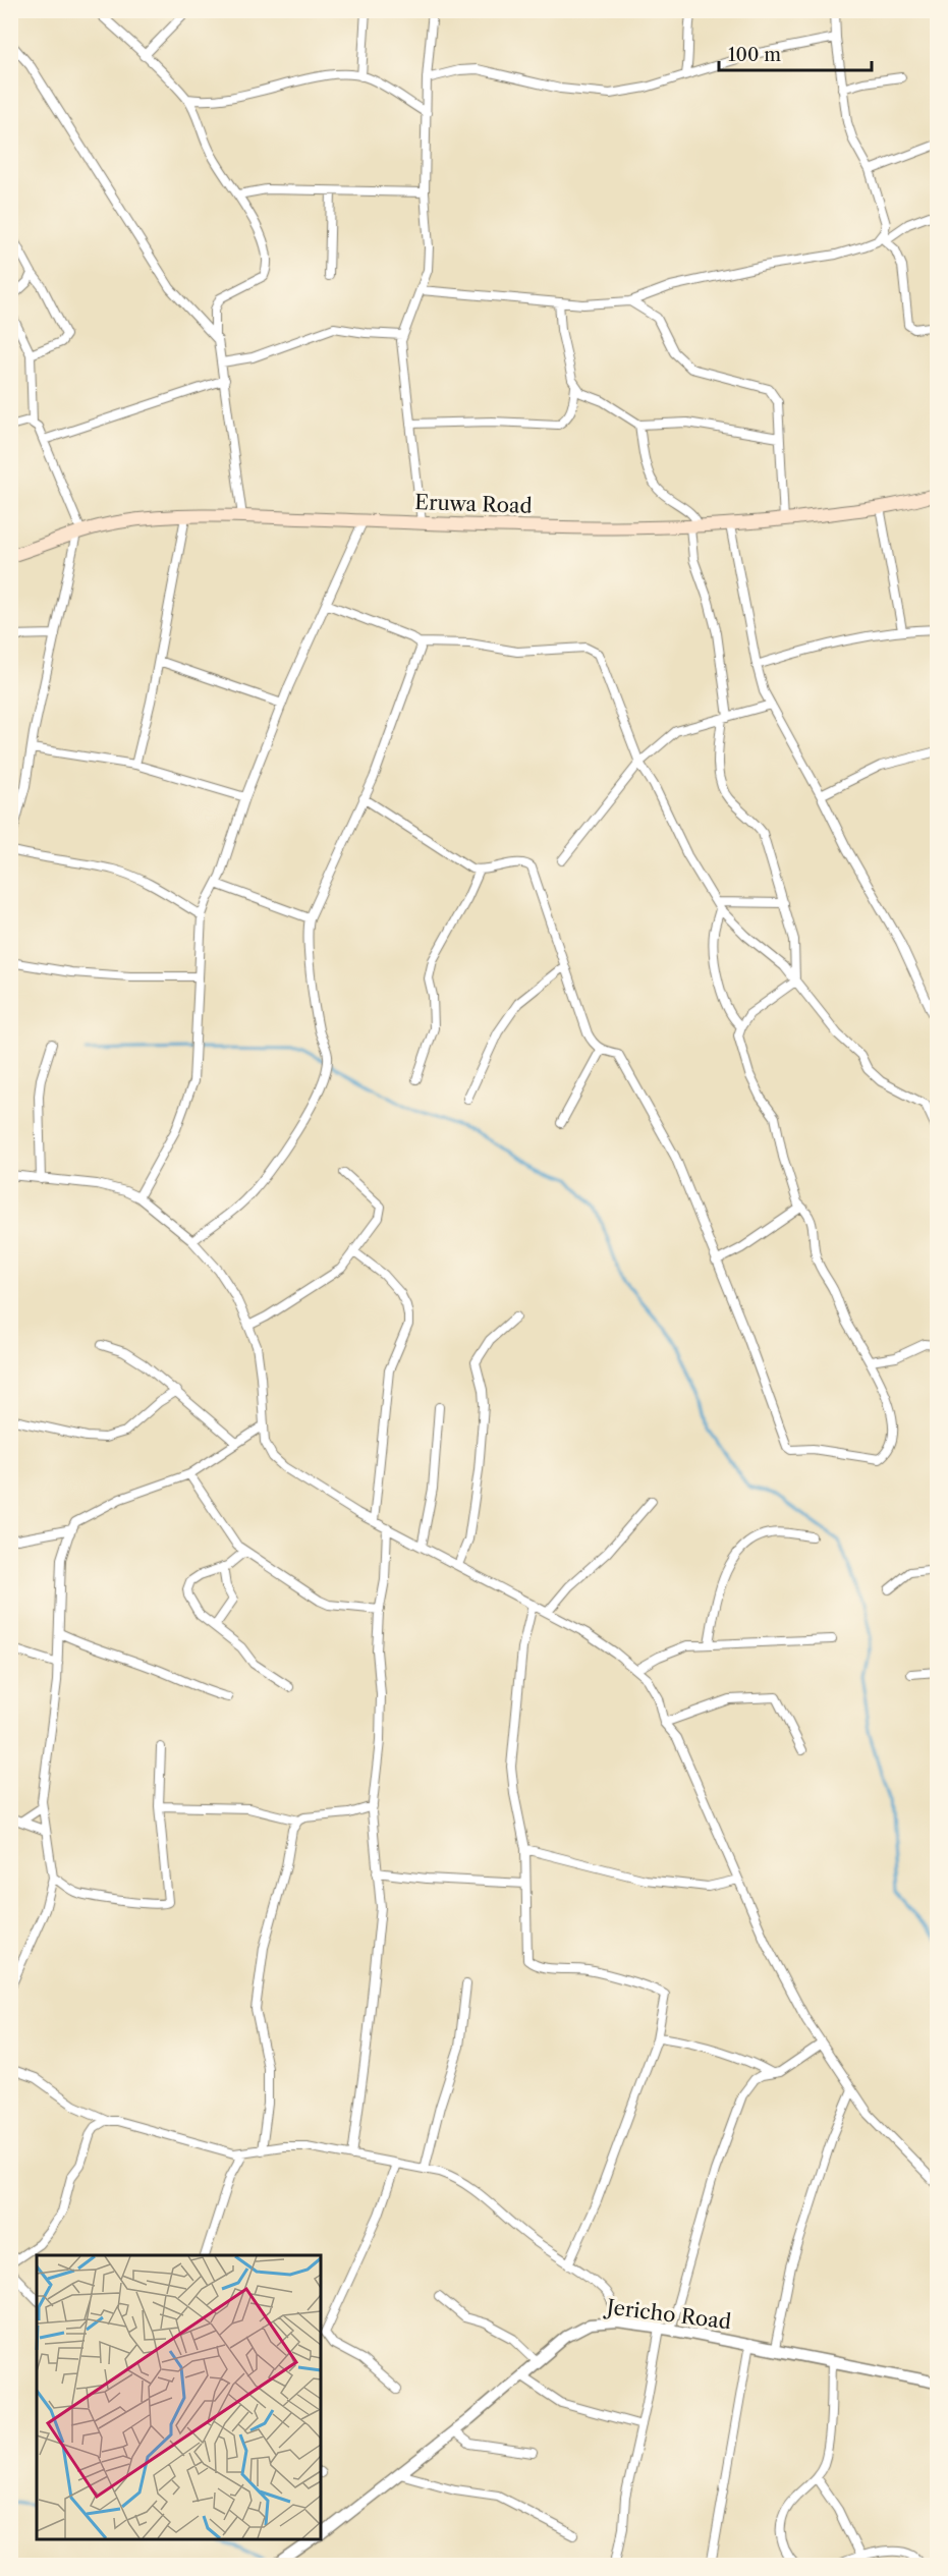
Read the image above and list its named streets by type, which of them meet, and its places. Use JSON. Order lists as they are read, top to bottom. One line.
{"streets":{"main road":["Eruwa Road"],"street":["Jericho Road"]},"scale_bar":"100 m"}
